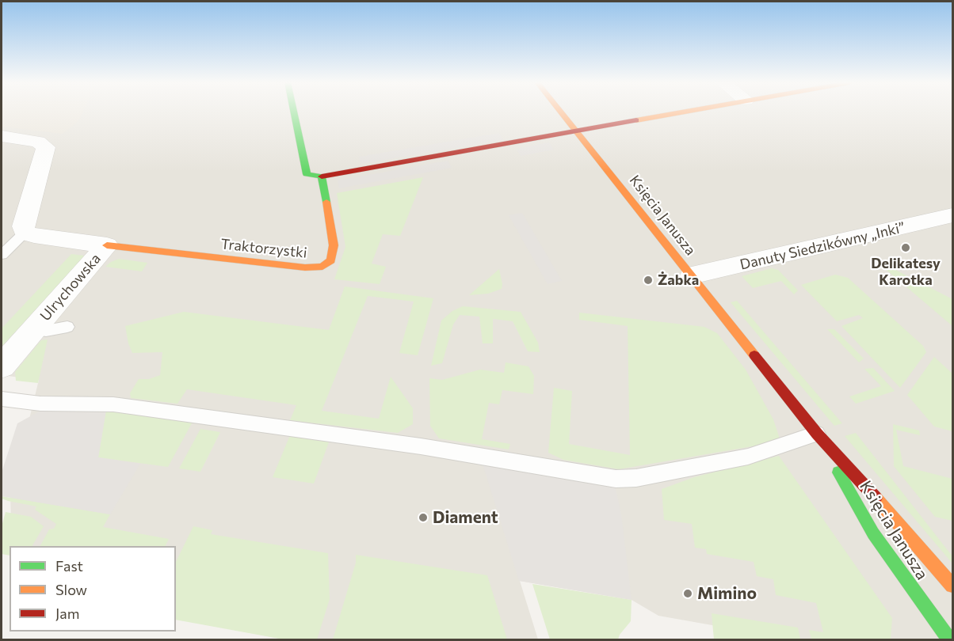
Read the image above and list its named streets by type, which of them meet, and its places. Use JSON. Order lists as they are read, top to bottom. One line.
{"streets":{"street":["Księcia Janusza","Danuty Siedzikówny „Inki”","Traktorzystki","Ulrychowska"]},"crossings":[["Księcia Janusza","Danuty Siedzikówny „Inki”"],["Traktorzystki","Ulrychowska"]],"places":["Delikatesy Karotka","Żabka","Diament","Mimino"],"legend":["Fast","Slow","Jam"]}
